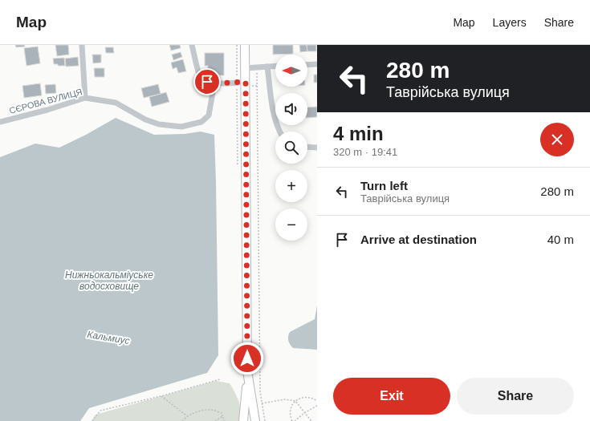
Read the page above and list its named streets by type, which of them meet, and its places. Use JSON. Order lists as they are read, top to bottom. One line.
{"streets":{"street":["СЄРОВА ВУЛИЦЯ"]},"water":["Нижньокальміуське водосховище","Кальмиус"],"north":"left","page":{"header":"Map","nav":["Map","Layers","Share"],"turn":["280 m","Таврійська вулиця"],"map_buttons":["+","−"],"heading":["4 min","320 m · 19:41"],"list":[{"name":"Turn left","note":"Таврійська вулиця","value":"280 m"},{"name":"Arrive at destination","value":"40 m"}],"buttons":["Exit","Share"]}}
